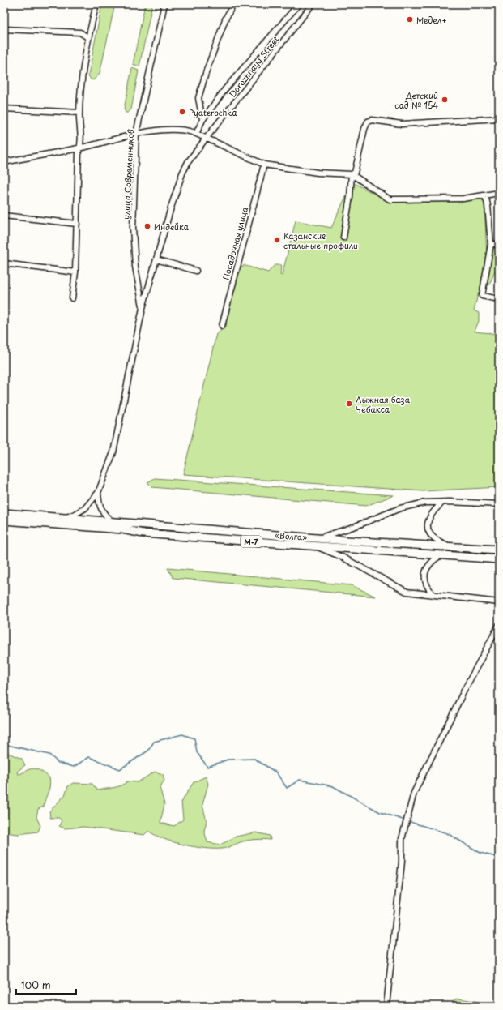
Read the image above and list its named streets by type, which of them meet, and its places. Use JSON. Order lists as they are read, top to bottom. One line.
{"streets":{"highway":["«Волга»","М-7"],"street":["Dorozhnaya Street","улица Современников","Посадочная улица"]},"crossings":[["Dorozhnaya Street","улица Современников"]],"places":["Медел+","Детский сад № 154","Pyaterochka","Индейка","Казанские стальные профили","Лыжная база Чебакса"],"scale_bar":"100 m"}
